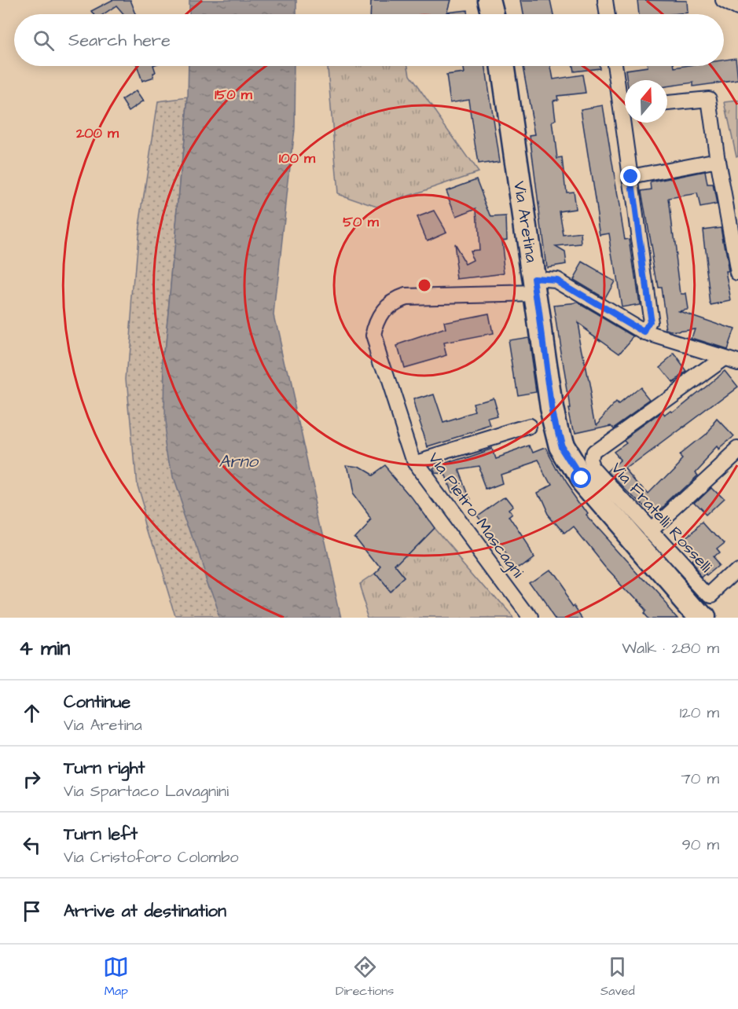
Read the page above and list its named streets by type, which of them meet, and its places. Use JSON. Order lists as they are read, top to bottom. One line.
{"streets":{"main road":["Via Aretina"],"street":["Via Pietro Mascagni","Via Fratelli Rosselli"]},"crossings":[["Via Aretina","Via Pietro Mascagni"],["Via Pietro Mascagni","Via Fratelli Rosselli"]],"water":["Arno"],"north":"top","page":{"search":"Search here","heading":["4 min","Walk · 280 m"],"list":[["Continue","Via Aretina","120 m"],["Turn right","Via Spartaco Lavagnini","70 m"],["Turn left","Via Cristoforo Colombo","90 m"],"Arrive at destination"],"nav":["Map","Directions","Saved"]},"rings":["150 m","200 m","100 m","50 m"]}
